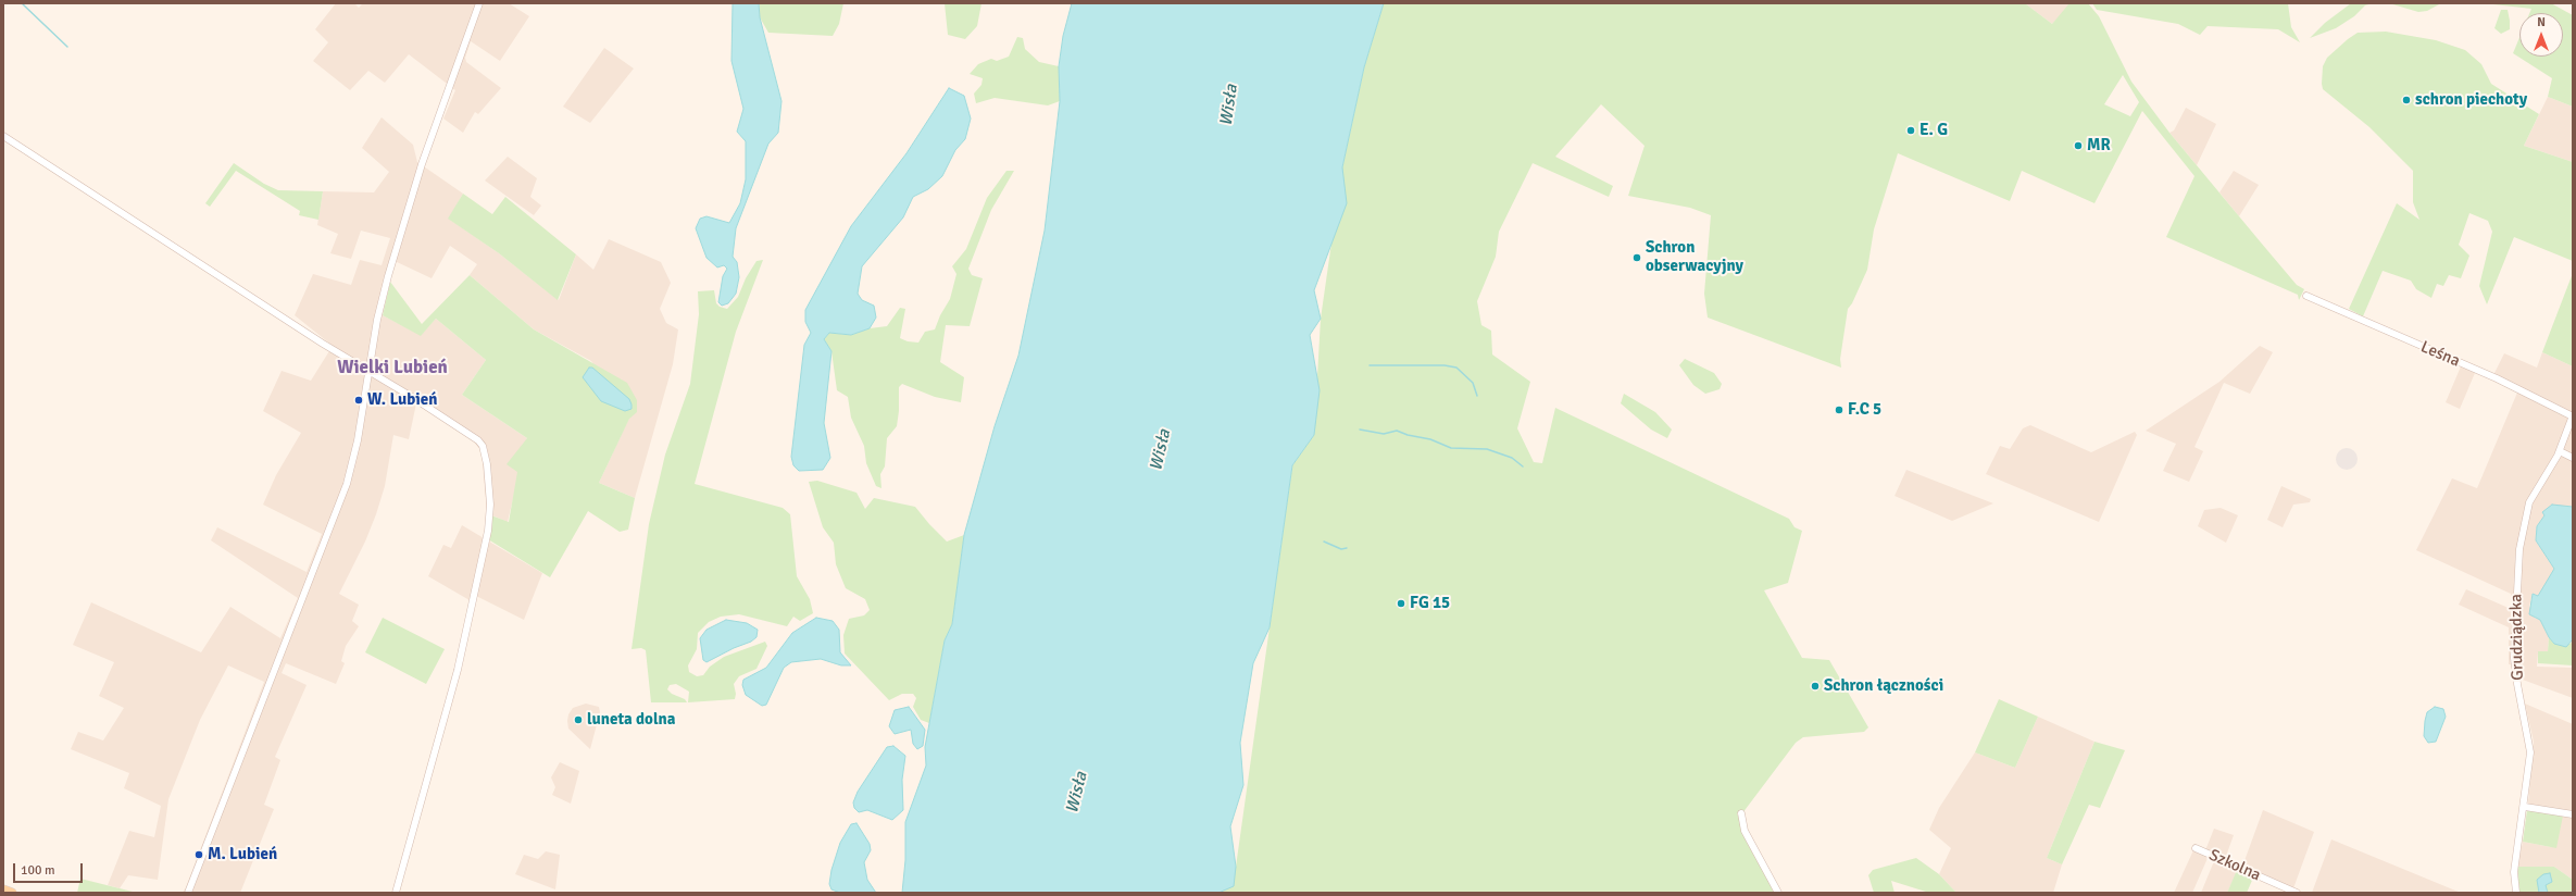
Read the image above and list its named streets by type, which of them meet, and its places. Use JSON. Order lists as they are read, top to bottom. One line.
{"streets":{"street":["Leśna","Grudziądzka","Szkolna"]},"crossings":[["Leśna","Grudziądzka"]],"districts":["Wielki Lubień"],"water":["Wisła"],"places":["schron piechoty","E. G","MR","Schron obserwacyjny","W. Lubień","F.C 5","FG 15","Schron łączności","luneta dolna","M. Lubień"],"scale_bar":"100 m","north":"top"}
